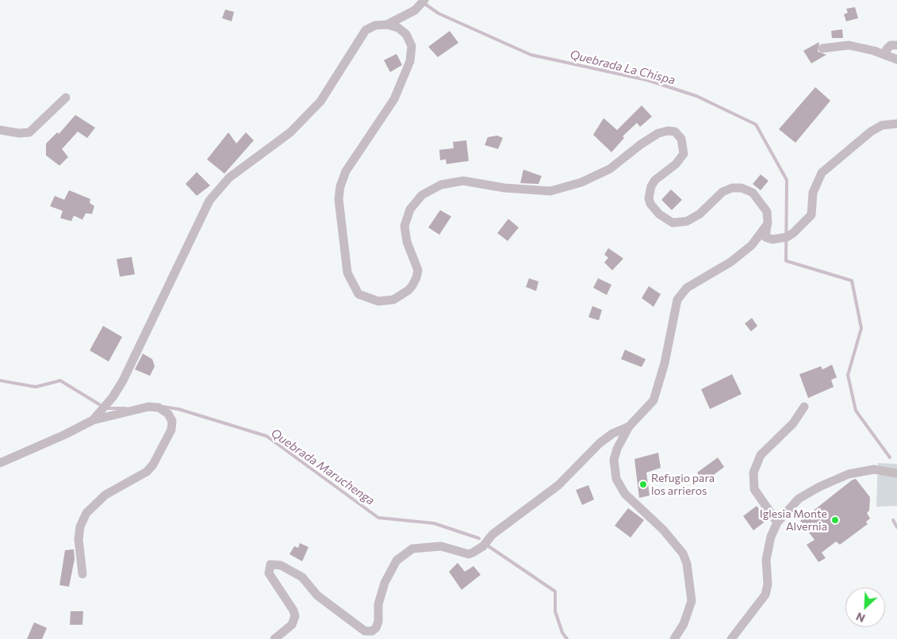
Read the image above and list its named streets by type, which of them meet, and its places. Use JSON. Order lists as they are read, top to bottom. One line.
{"water":["Quebrada La Chispa","Quebrada Maruchenga"],"places":["Refugio para los arrieros","Iglesia Monte Alvernia"],"north":"bottom left"}
